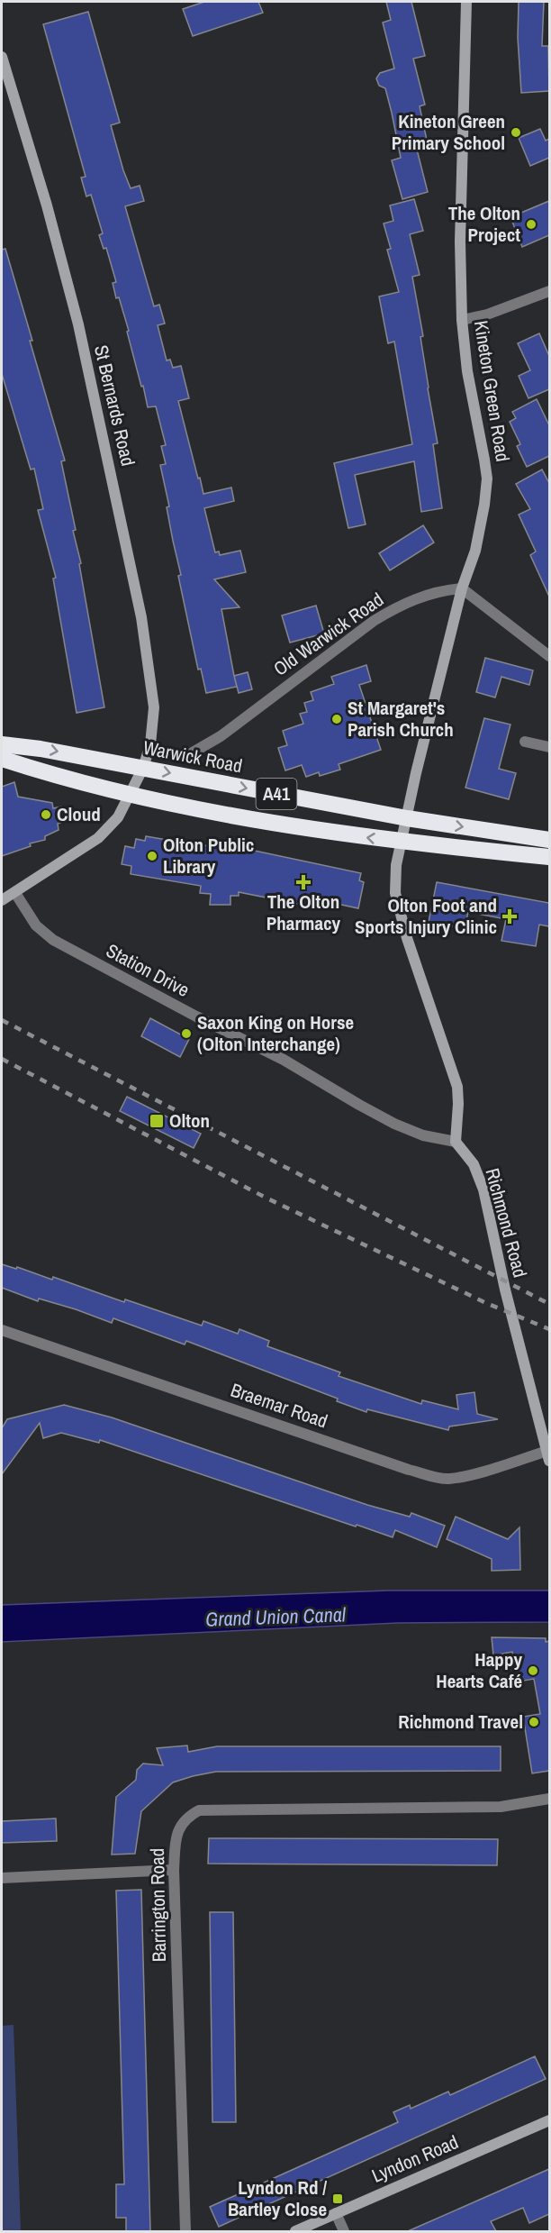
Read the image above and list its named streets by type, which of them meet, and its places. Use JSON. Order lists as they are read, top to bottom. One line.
{"streets":{"highway":["Warwick Road","A41"],"street":["Kineton Green Road","St Bernards Road","Old Warwick Road","Station Drive","Richmond Road","Braemar Road","Barrington Road","Lyndon Road"]},"crossings":[["Kineton Green Road","Old Warwick Road"],["Kineton Green Road","Warwick Road"],["St Bernards Road","Warwick Road"],["St Bernards Road","A41"],["St Bernards Road","Station Drive"],["Station Drive","Richmond Road"],["Richmond Road","Braemar Road"]],"water":["Grand Union Canal"],"places":{"other":["Kineton Green Primary School","The Olton Project","St Margaret's Parish Church","Cloud","Olton Public Library","Saxon King on Horse (Olton Interchange)","Happy Hearts Café","Richmond Travel"],"health":["The Olton Pharmacy","Olton Foot and Sports Injury Clinic"],"transit":["Olton","Lyndon Rd / Bartley Close"]}}
